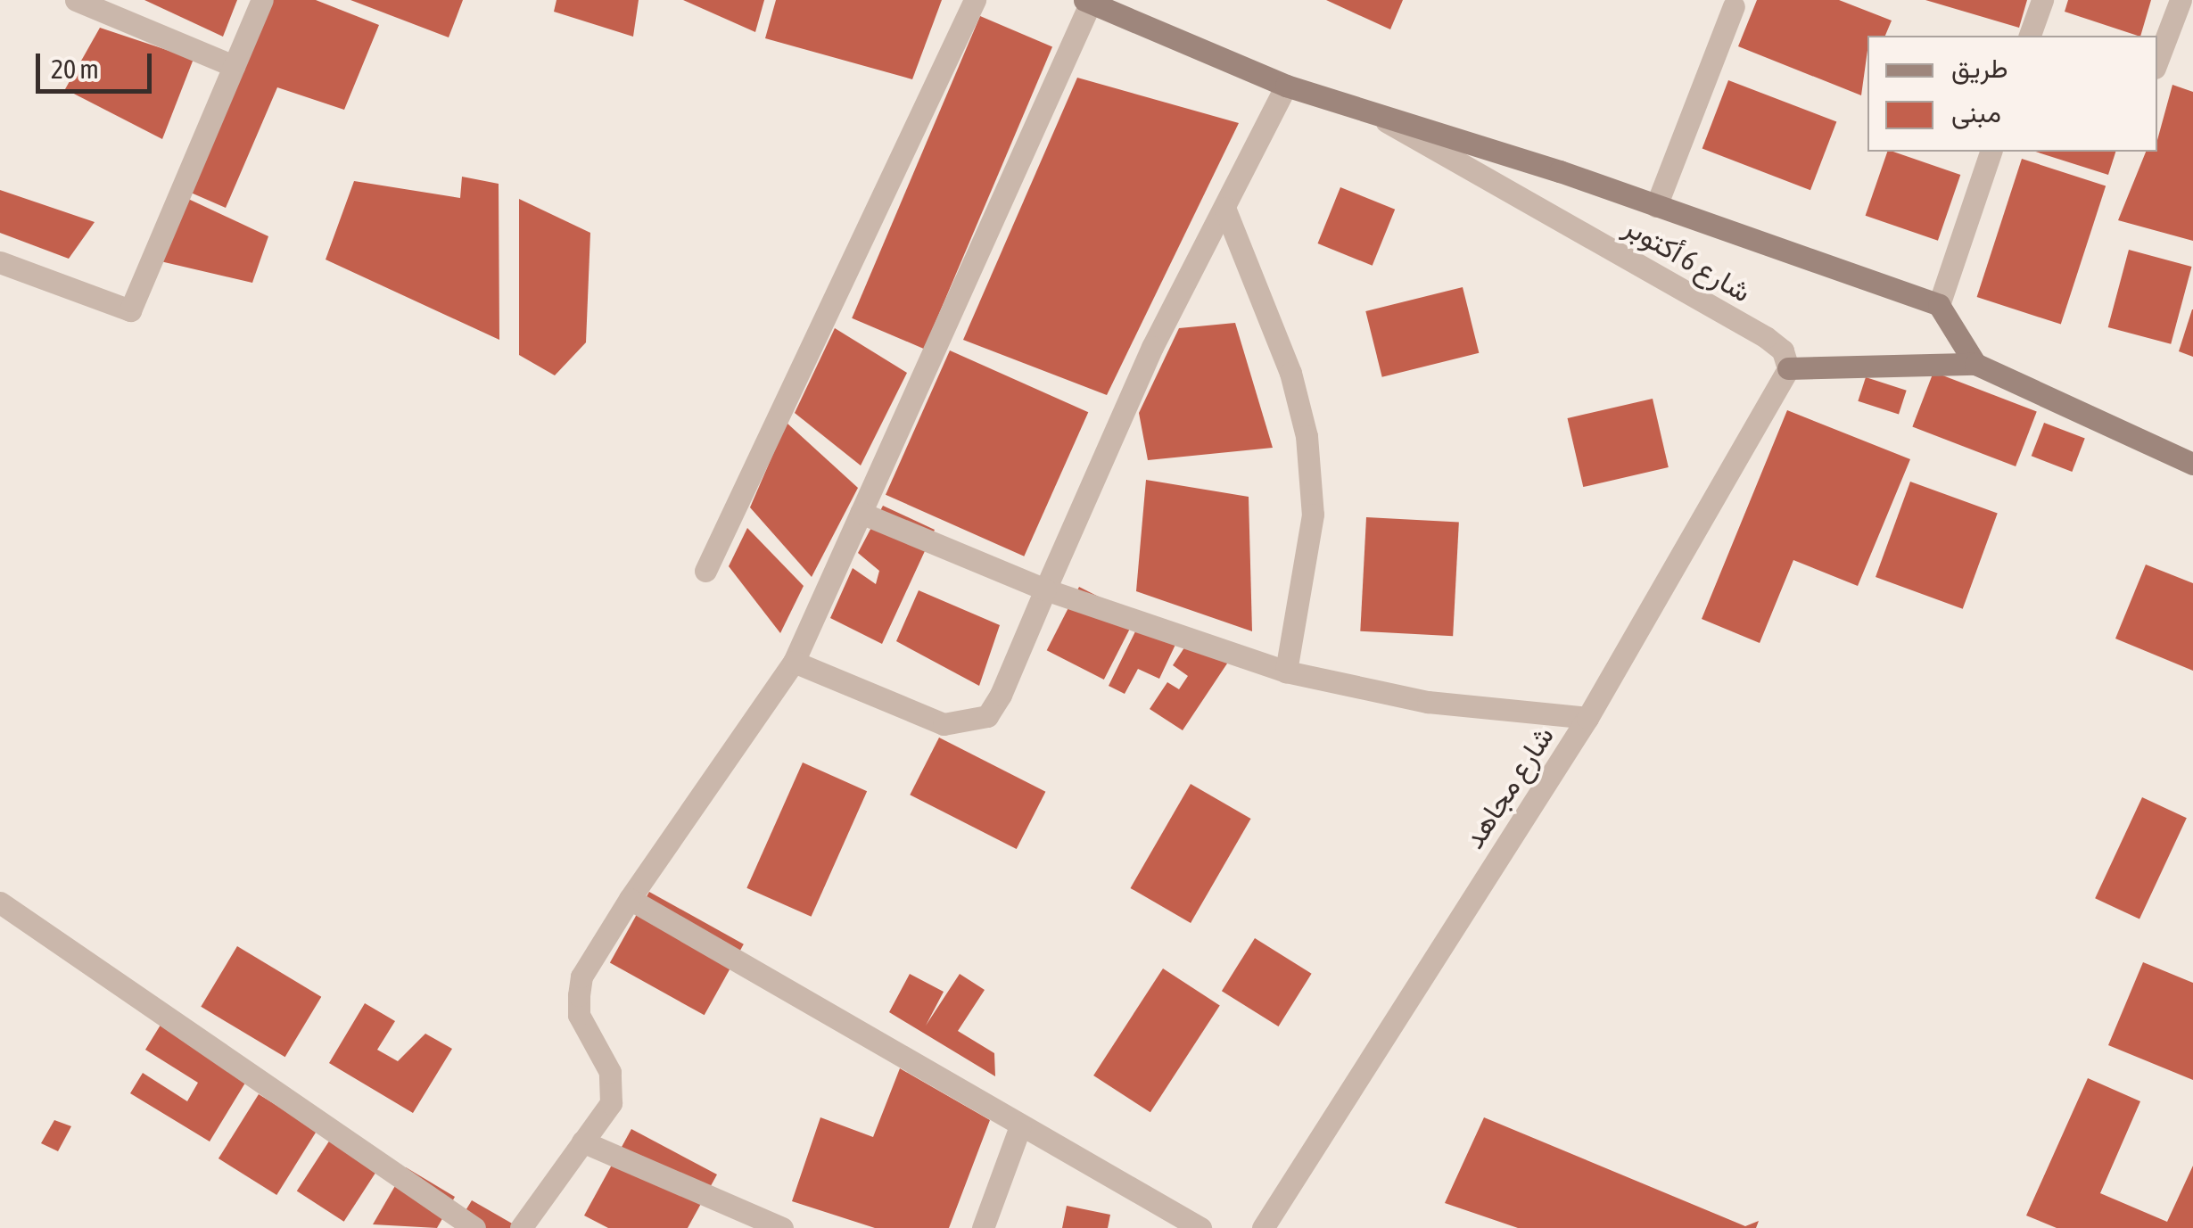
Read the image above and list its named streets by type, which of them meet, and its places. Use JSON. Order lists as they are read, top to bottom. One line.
{"streets":{"street":["شارع 6 أكتوبر","شارع مجاهد"]},"crossings":[["شارع 6 أكتوبر","شارع مجاهد"]],"legend":["طريق","مبنى"],"scale_bar":"20 m"}
